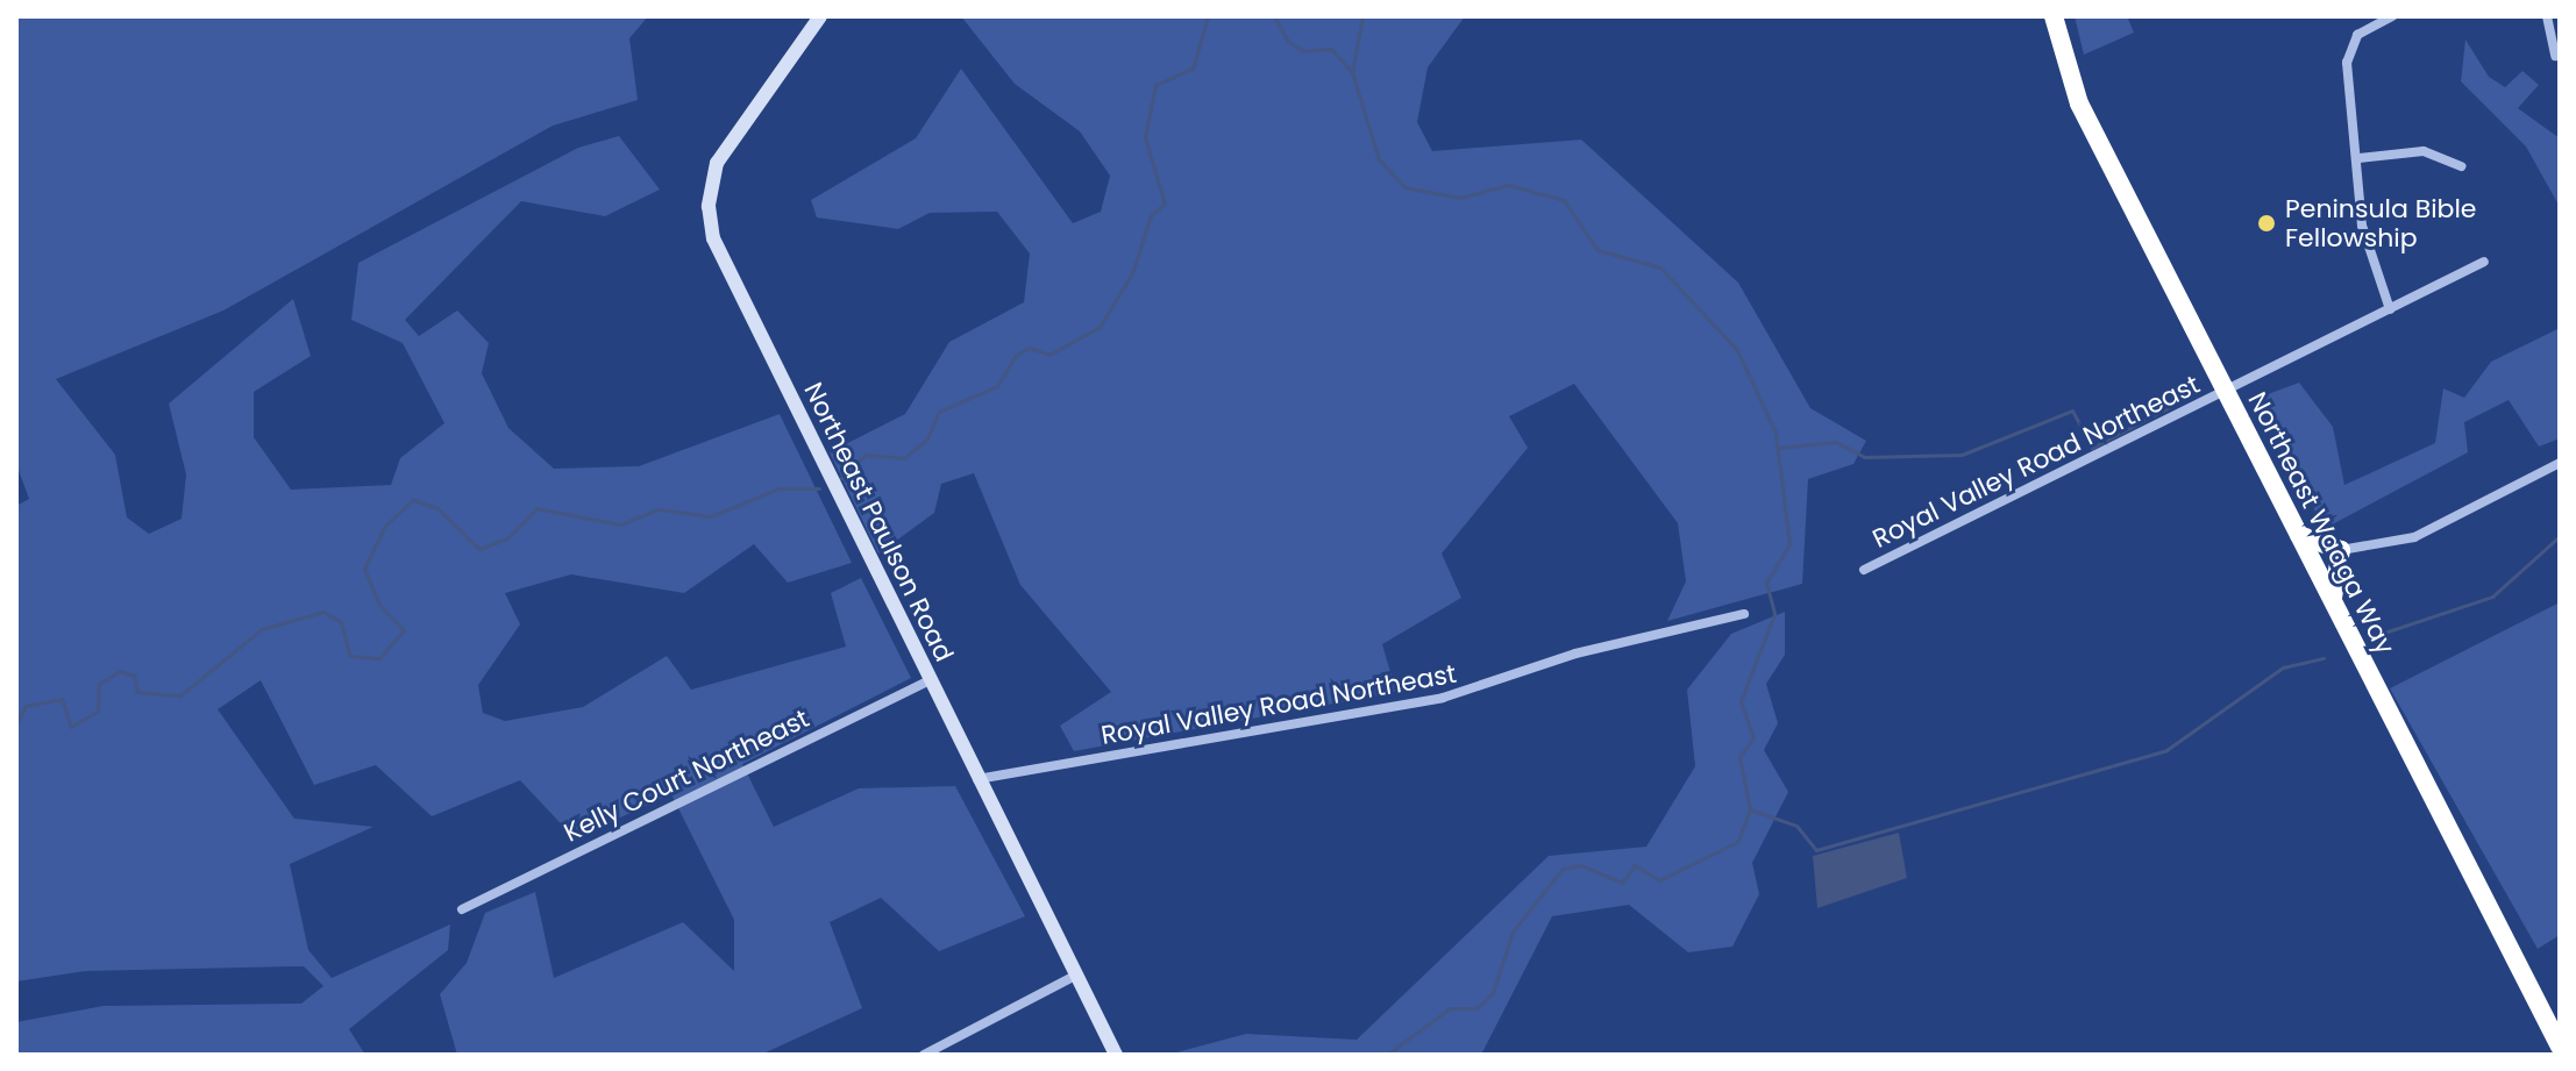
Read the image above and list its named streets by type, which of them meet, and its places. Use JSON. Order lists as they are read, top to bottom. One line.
{"streets":{"highway":["Northeast Waaga Way"],"street":["Royal Valley Road Northeast","Northeast Paulson Road","Kelly Court Northeast"]},"crossings":[["Royal Valley Road Northeast","Northeast Paulson Road"],["Royal Valley Road Northeast","Northeast Waaga Way"],["Northeast Paulson Road","Kelly Court Northeast"]],"places":["Peninsula Bible Fellowship"]}
